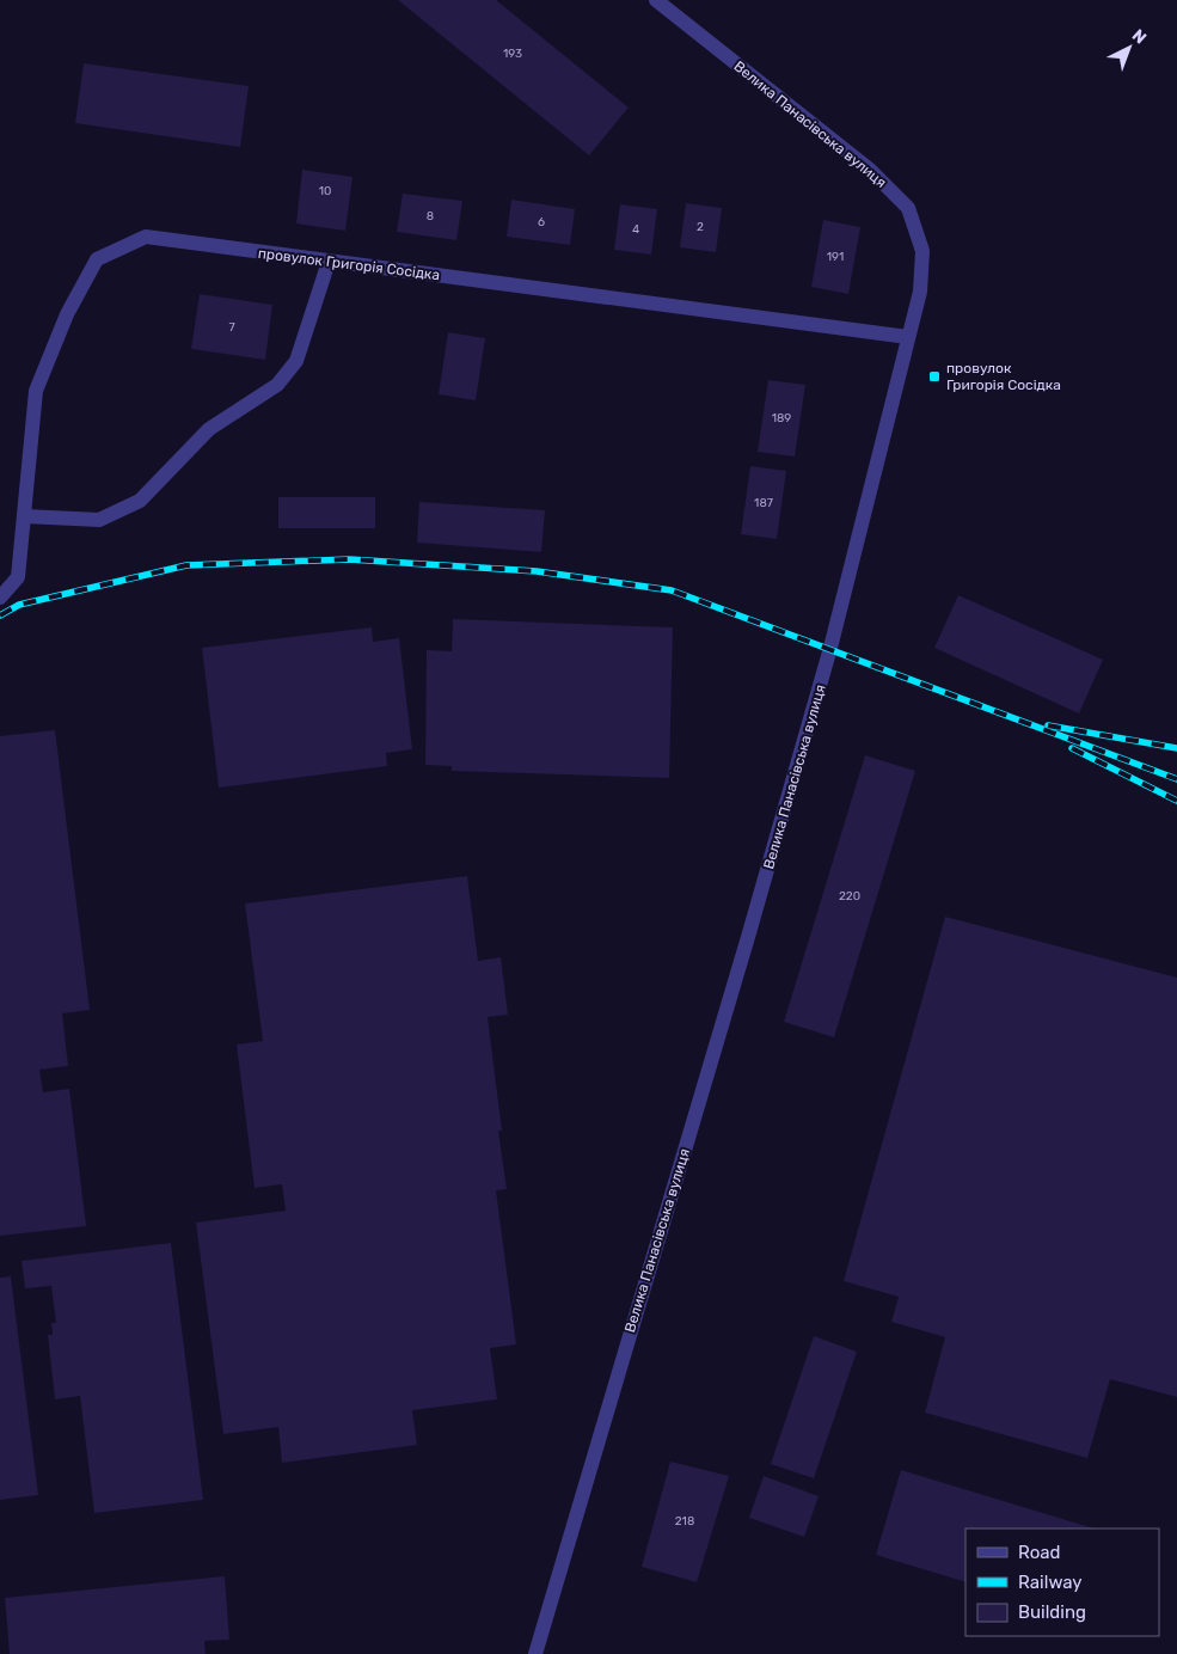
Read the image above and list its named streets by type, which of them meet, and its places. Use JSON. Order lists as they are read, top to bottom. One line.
{"streets":{"street":["Велика Панасівська вулиця","провулок Григорія Сосідка"]},"crossings":[["Велика Панасівська вулиця","провулок Григорія Сосідка"]],"places":{"transit":["провулок Григорія Сосідка"]},"house_numbers":["193","10","8","6","2","4","191","7","189","187","220","218"],"legend":["Road","Railway","Building"],"north":"top right"}
